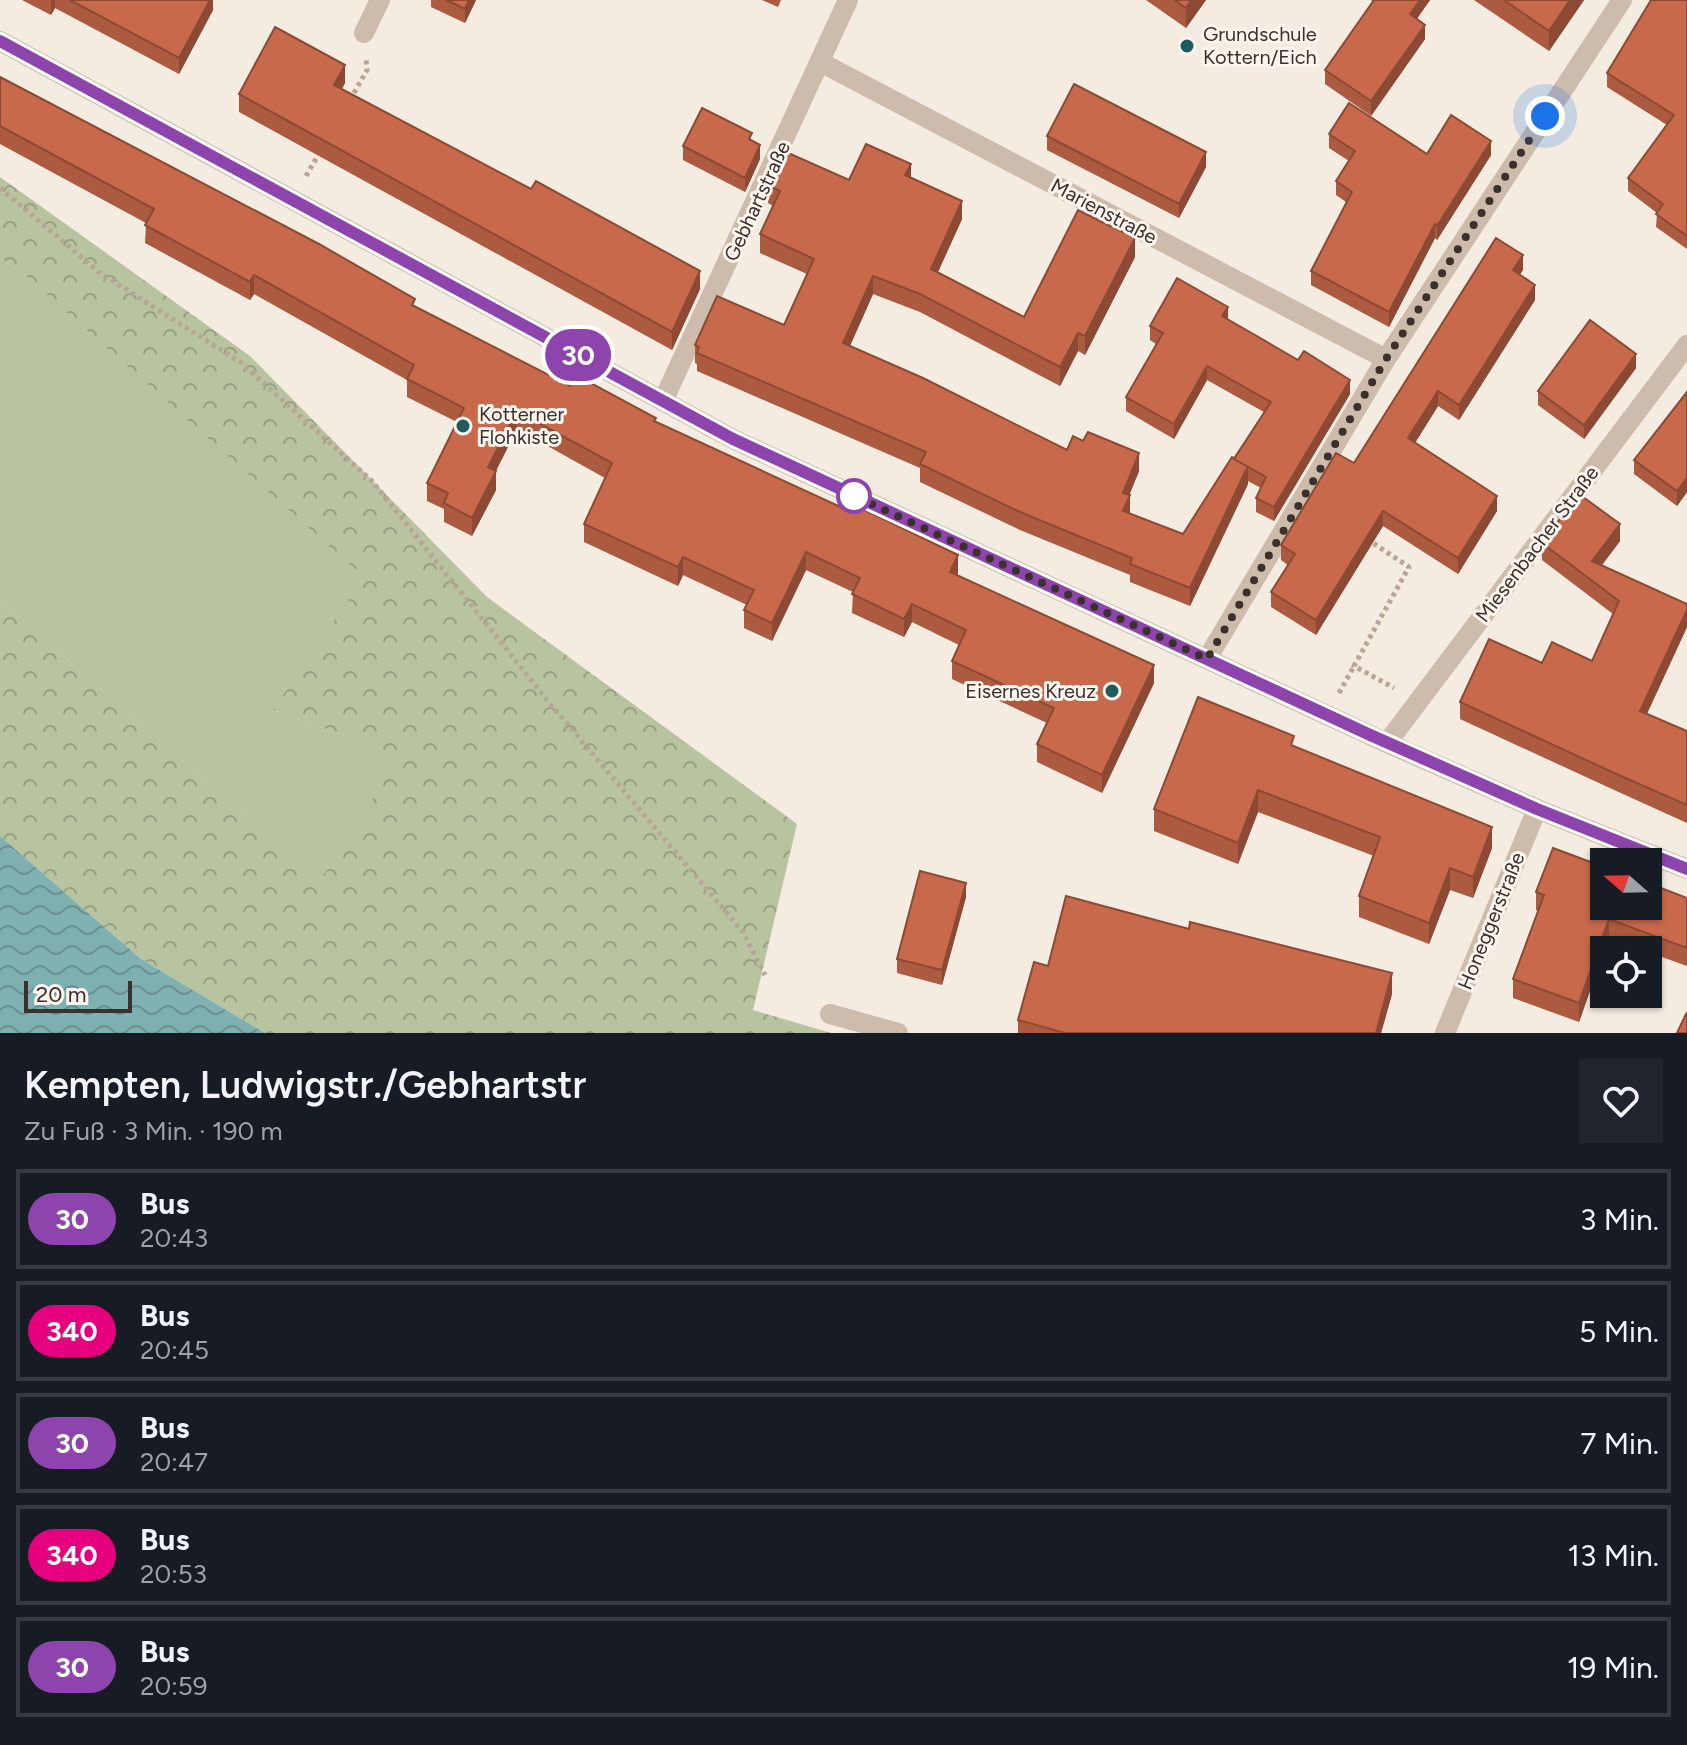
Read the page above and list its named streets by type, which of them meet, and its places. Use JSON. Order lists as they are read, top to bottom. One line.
{"streets":{"street":["Gebhartstraße","Marienstraße","Miesenbacher Straße","Honeggerstraße"]},"crossings":[["Gebhartstraße","Marienstraße"]],"places":["Grundschule Kottern/Eich","Kotterner Flohkiste","Eisernes Kreuz"],"lines":["bus line 30"],"scale_bar":"20 m","north":"left","page":{"on_map":"30","scale":"20 m","heading":["Kempten, Ludwigstr./Gebhartstr","Zu Fuß · 3 Min. · 190 m"],"list":[{"mark":"30","name":"Bus","note":"20:43","value":"3 Min."},{"mark":"340","name":"Bus","note":"20:45","value":"5 Min."},{"mark":"30","name":"Bus","note":"20:47","value":"7 Min."},{"mark":"340","name":"Bus","note":"20:53","value":"13 Min."},{"mark":"30","name":"Bus","note":"20:59","value":"19 Min."}]}}
